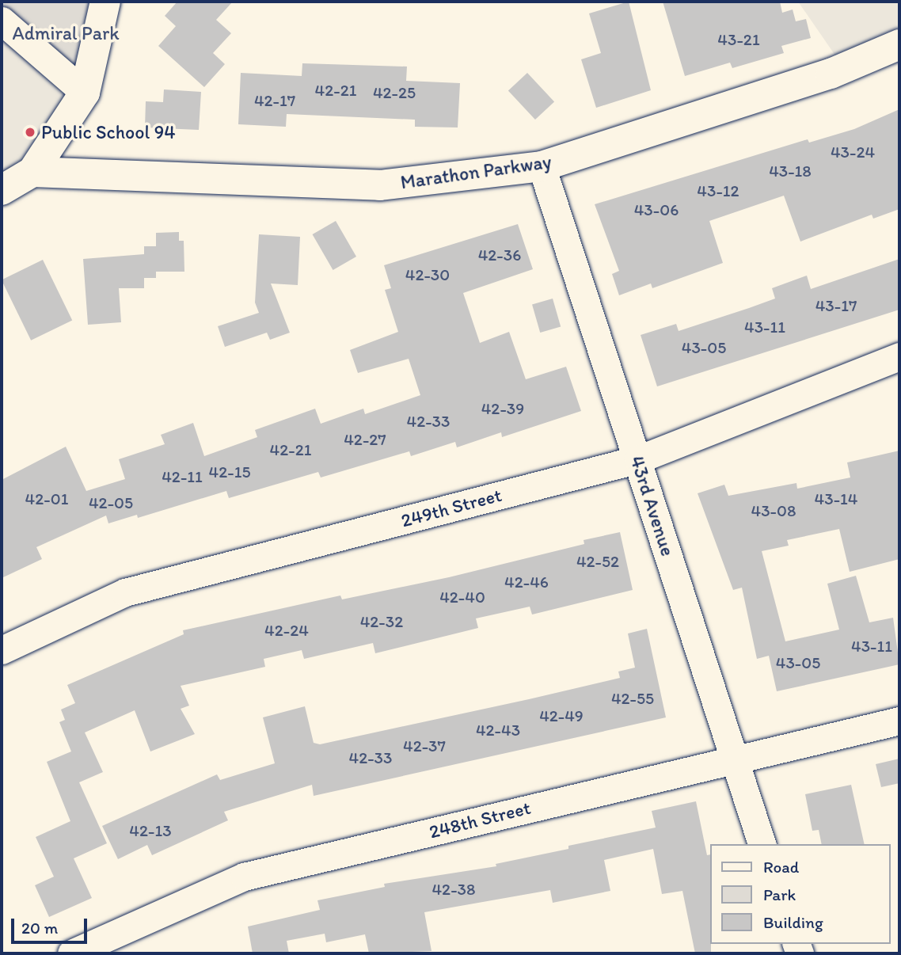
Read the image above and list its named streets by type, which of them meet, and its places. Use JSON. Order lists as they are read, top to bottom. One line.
{"streets":{"street":["Marathon Parkway","43rd Avenue","249th Street","248th Street"]},"crossings":[["Marathon Parkway","43rd Avenue"],["43rd Avenue","249th Street"],["43rd Avenue","248th Street"]],"parks":["Admiral Park"],"places":["Public School 94"],"house_numbers":["43-21","42-21","42-25","42-17","43-24","43-18","43-12","43-06","42-36","42-30","43-17","43-11","43-05","42-39","42-33","42-27","42-21","42-15","42-11","42-01","43-14","42-05","43-08","42-52","42-46","42-40","42-32","42-24","43-11","43-05","42-55","42-49","42-43","42-37","42-33","42-13","42-38"],"legend":["Road","Park","Building"],"scale_bar":"20 m"}
